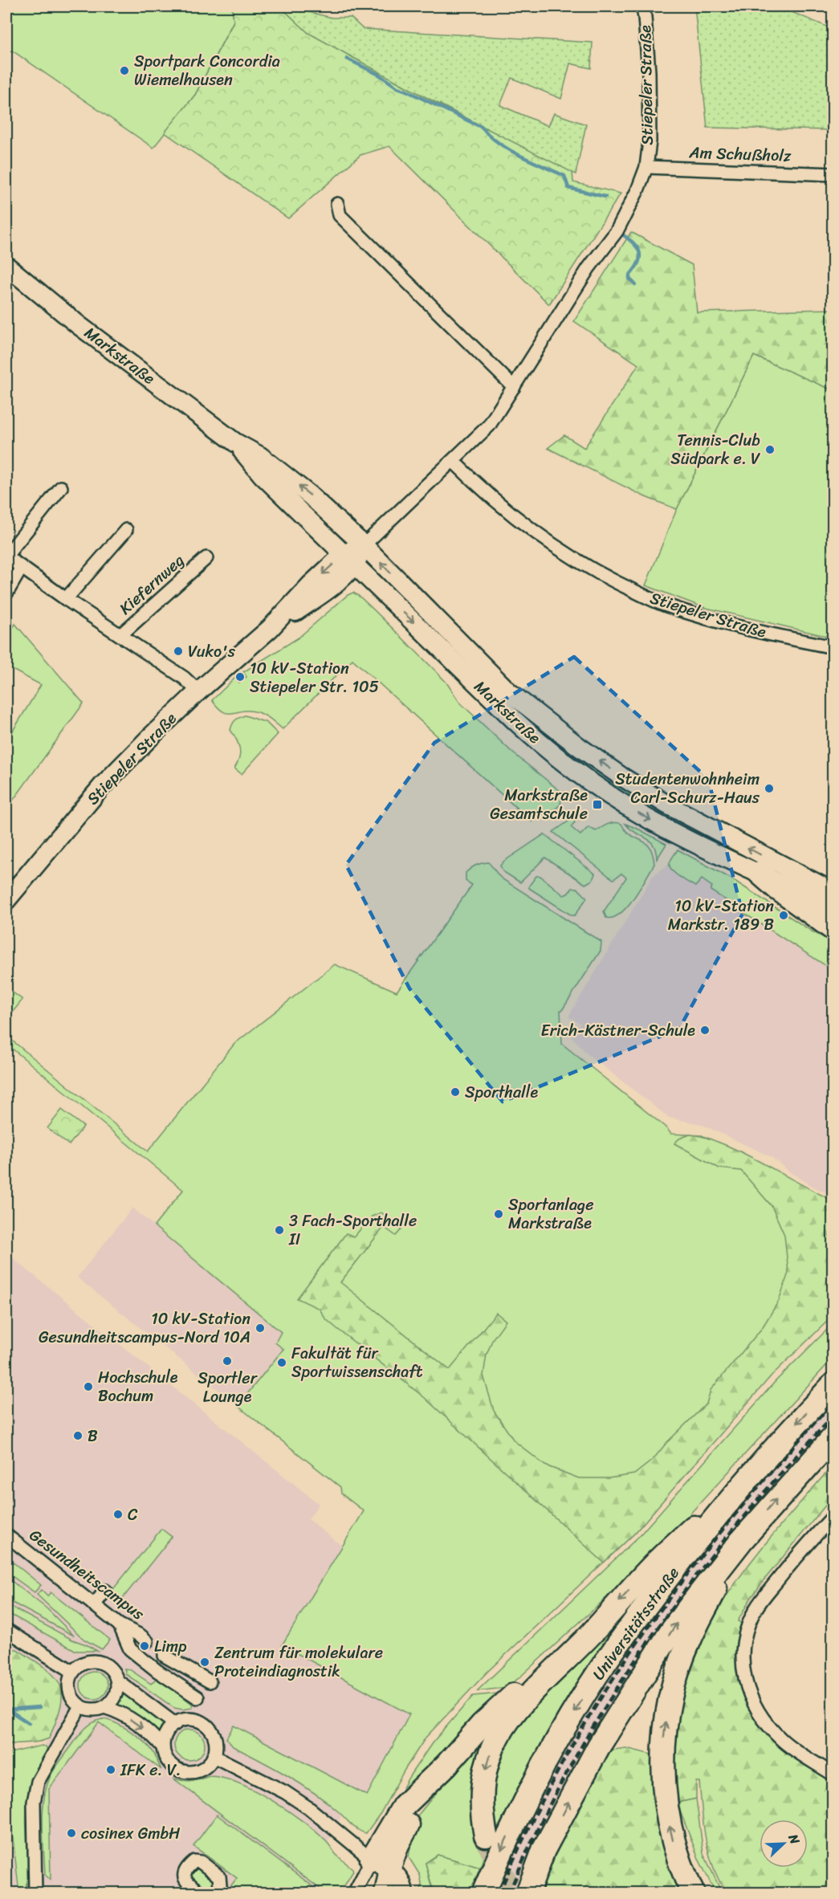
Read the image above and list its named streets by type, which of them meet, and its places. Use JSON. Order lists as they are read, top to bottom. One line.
{"streets":{"highway":["Universitätsstraße"],"main road":["Stiepeler Straße","Markstraße"],"street":["Am Schußholz","Kiefernweg","Gesundheitscampus"]},"crossings":[["Stiepeler Straße","Am Schußholz"],["Stiepeler Straße","Markstraße"],["Stiepeler Straße","Kiefernweg"]],"places":{"other":["Sportpark Concordia Wiemelhausen","Tennis-Club Südpark e. V","Vuko's","10 kV-Station Stiepeler Str. 105","Studentenwohnheim Carl-Schurz-Haus","10 kV-Station Markstr. 189 B","Erich-Kästner-Schule","Sporthalle","Sportanlage Markstraße","3 Fach-Sporthalle II","10 kV-Station Gesundheitscampus-Nord 10A","Sportler Lounge","Fakultät für Sportwissenschaft","Hochschule Bochum","B","C","Limp","Zentrum für molekulare Proteindiagnostik","IFK e. V.","cosinex GmbH"],"transit":["Markstraße Gesamtschule"]},"north":"top right"}
